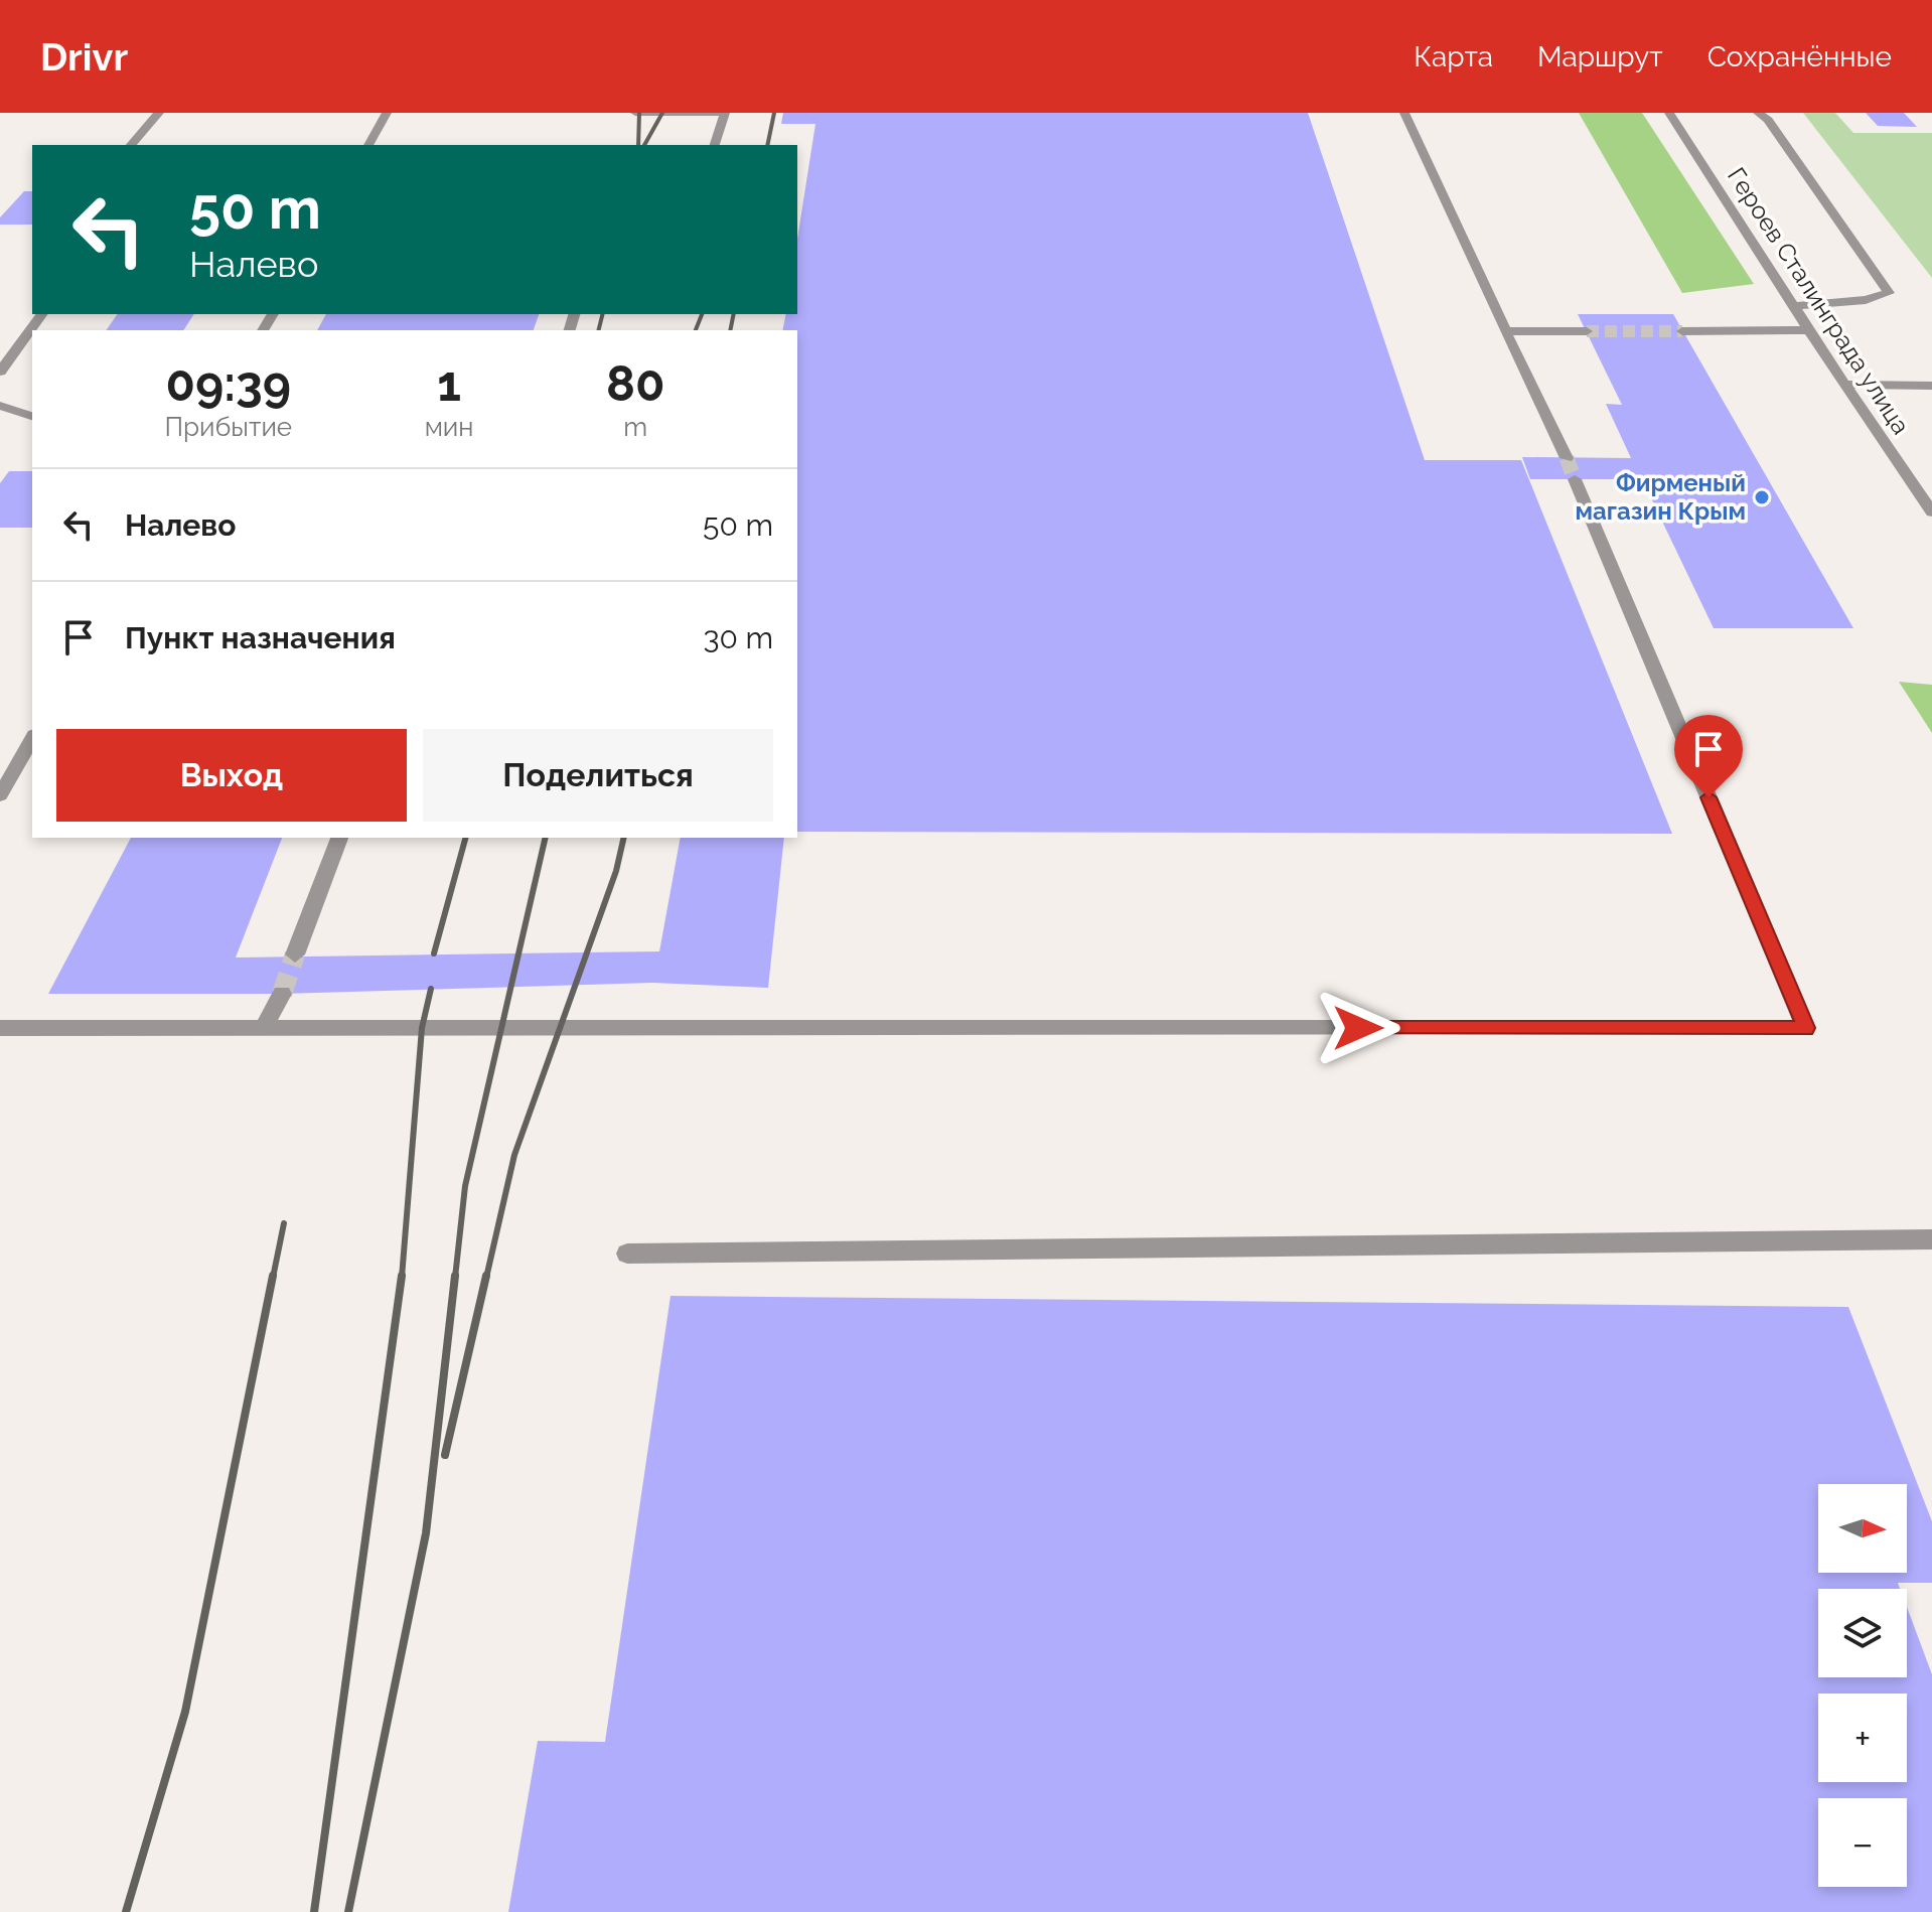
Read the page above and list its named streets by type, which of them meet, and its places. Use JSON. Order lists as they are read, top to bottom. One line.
{"streets":{"street":["Героев Сталинграда улица"]},"places":["Фирменый магазин Крым"],"north":"right","page":{"header":"Drivr","nav":["Карта","Маршрут","Сохранённые"],"turn":["50 m","Налево"],"eta":["09:39","Прибытие","1","мин","80","m"],"list":[{"name":"Налево","value":"50 m"},{"name":"Пункт назначения","value":"30 m"}],"buttons":["Выход","Поделиться"],"map_buttons":["+","−"]}}
